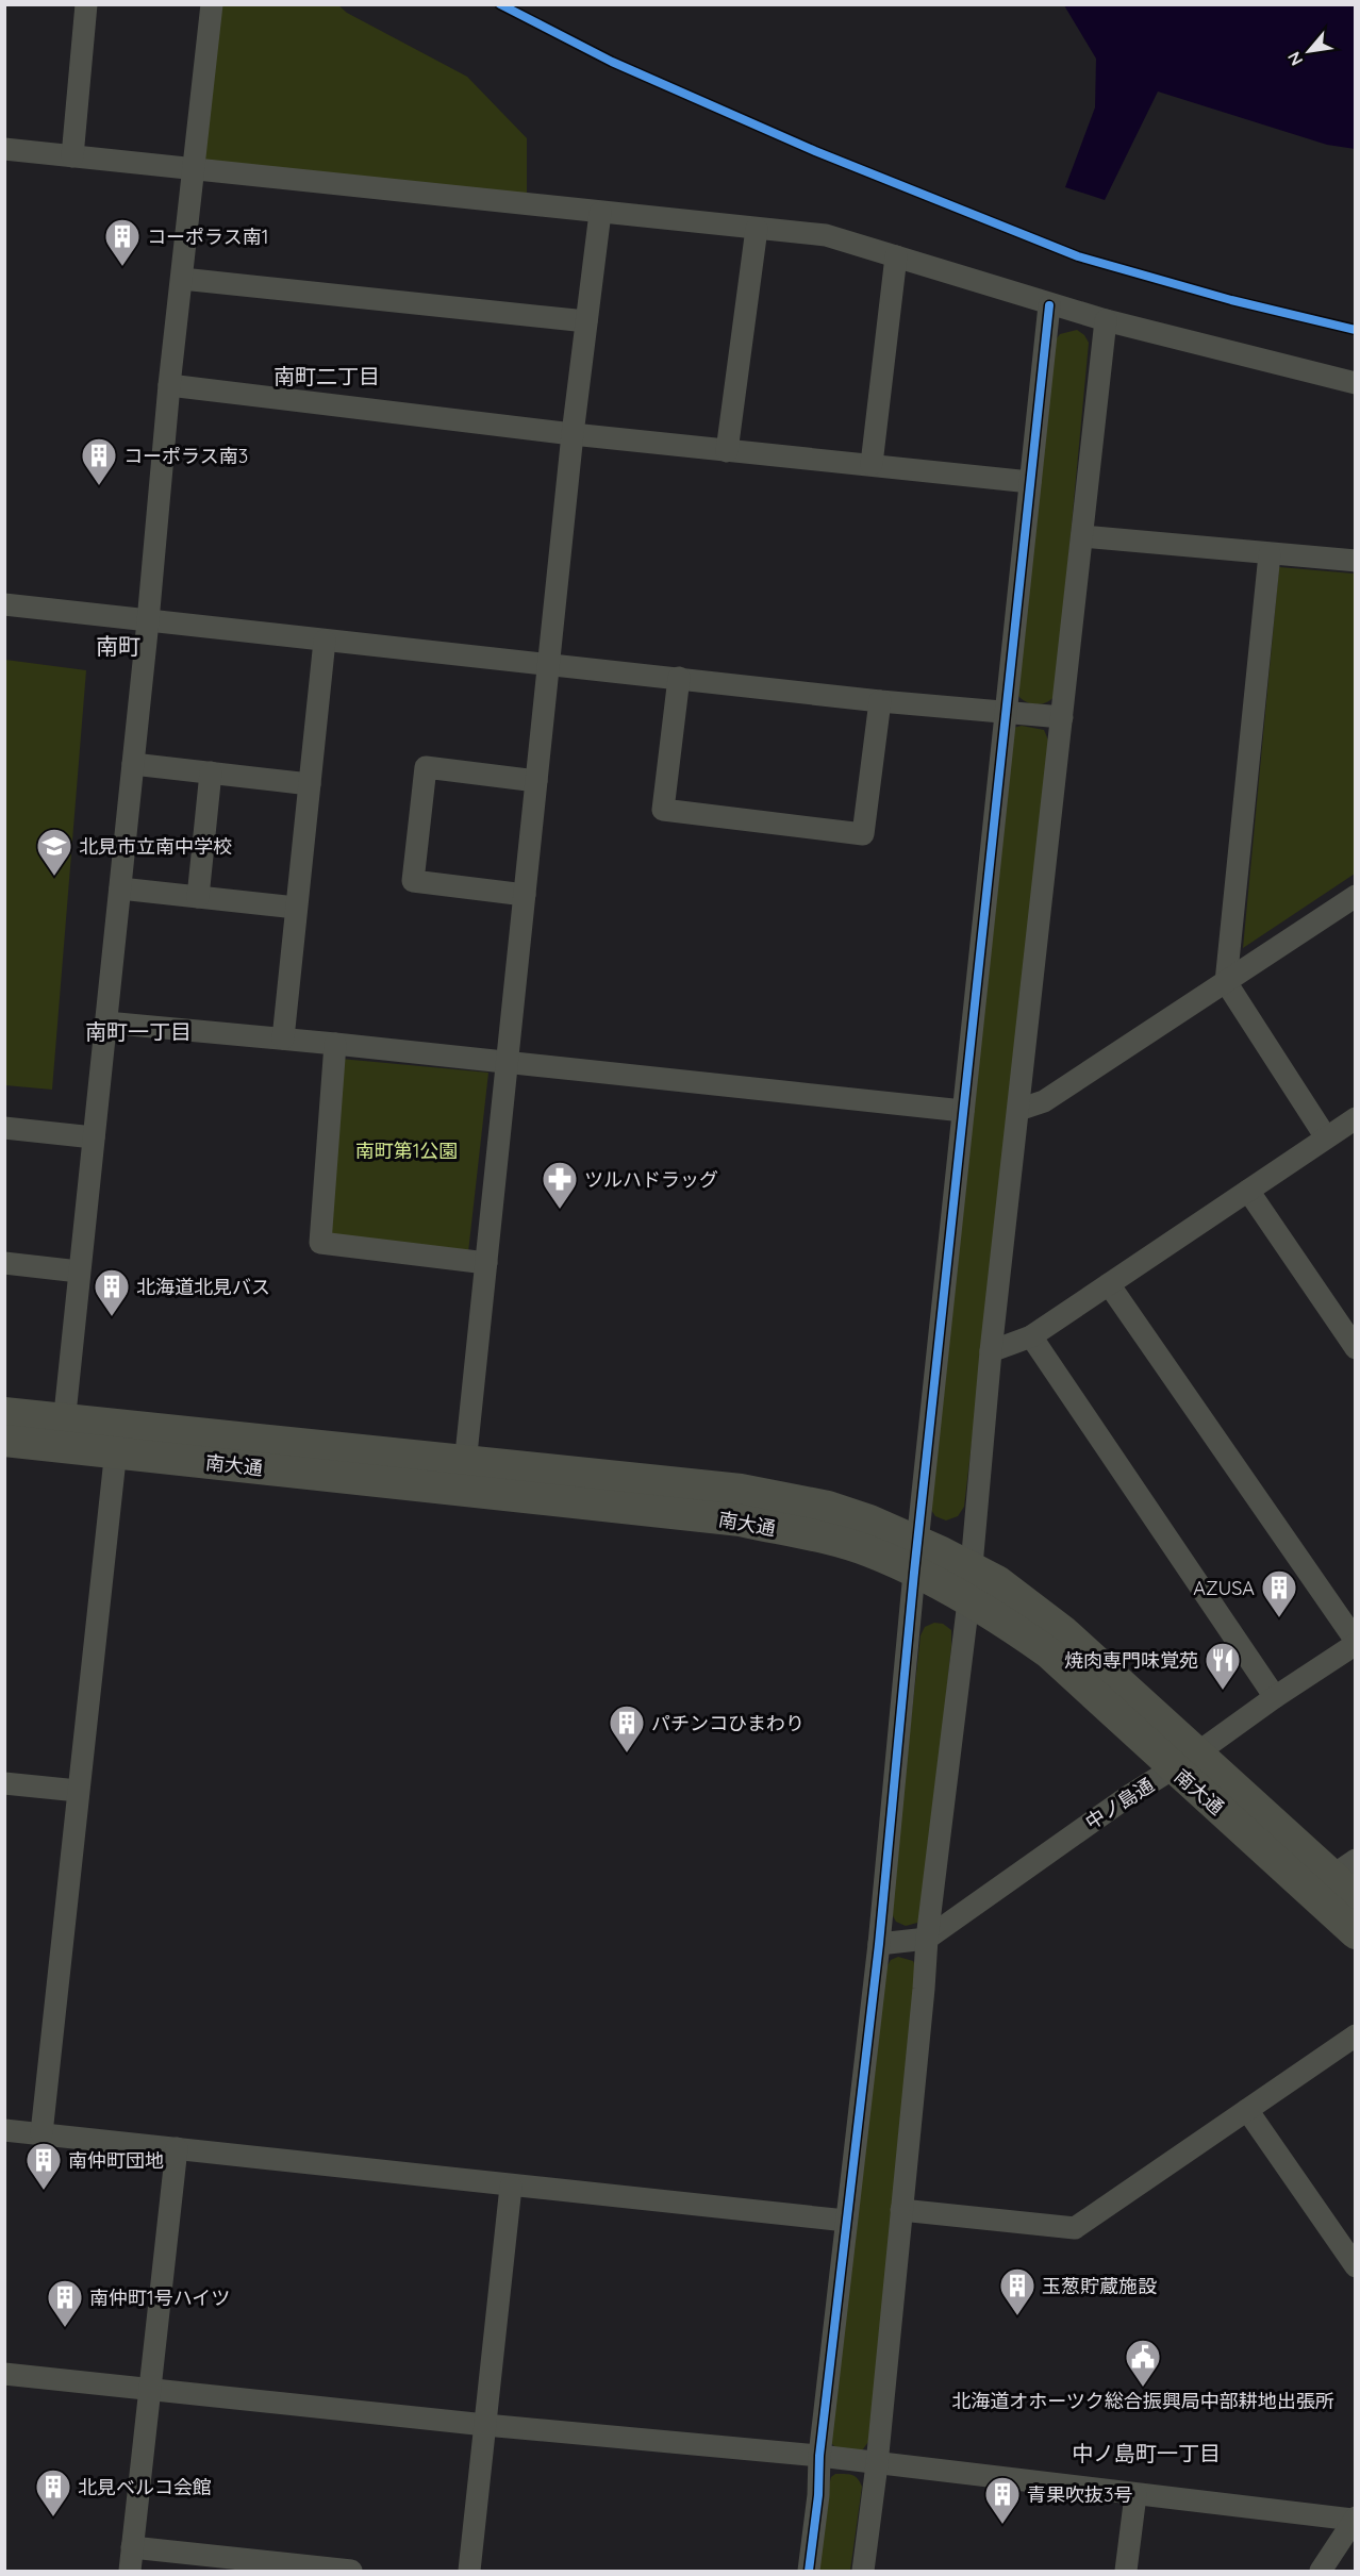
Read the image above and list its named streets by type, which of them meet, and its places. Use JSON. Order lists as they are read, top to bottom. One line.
{"streets":{"street":["南大通","中ノ島通"]},"crossings":[["南大通","中ノ島通"]],"districts":["南町二丁目","南町","南町一丁目","中ノ島町一丁目"],"parks":["南町第1公園"],"places":{"building":["コーポラス南1","コーポラス南3","北海道北見バス","AZUSA","パチンコひまわり","南仲町団地","玉葱貯蔵施設","南仲町1号ハイツ","北見ベルコ会館","青果吹抜3号"],"school or university":["北見市立南中学校"],"pharmacy":["ツルハドラッグ"],"restaurant":["焼肉専門味覚苑"],"public building":["北海道オホーツク総合振興局中部耕地出張所"]},"north":"bottom left"}
